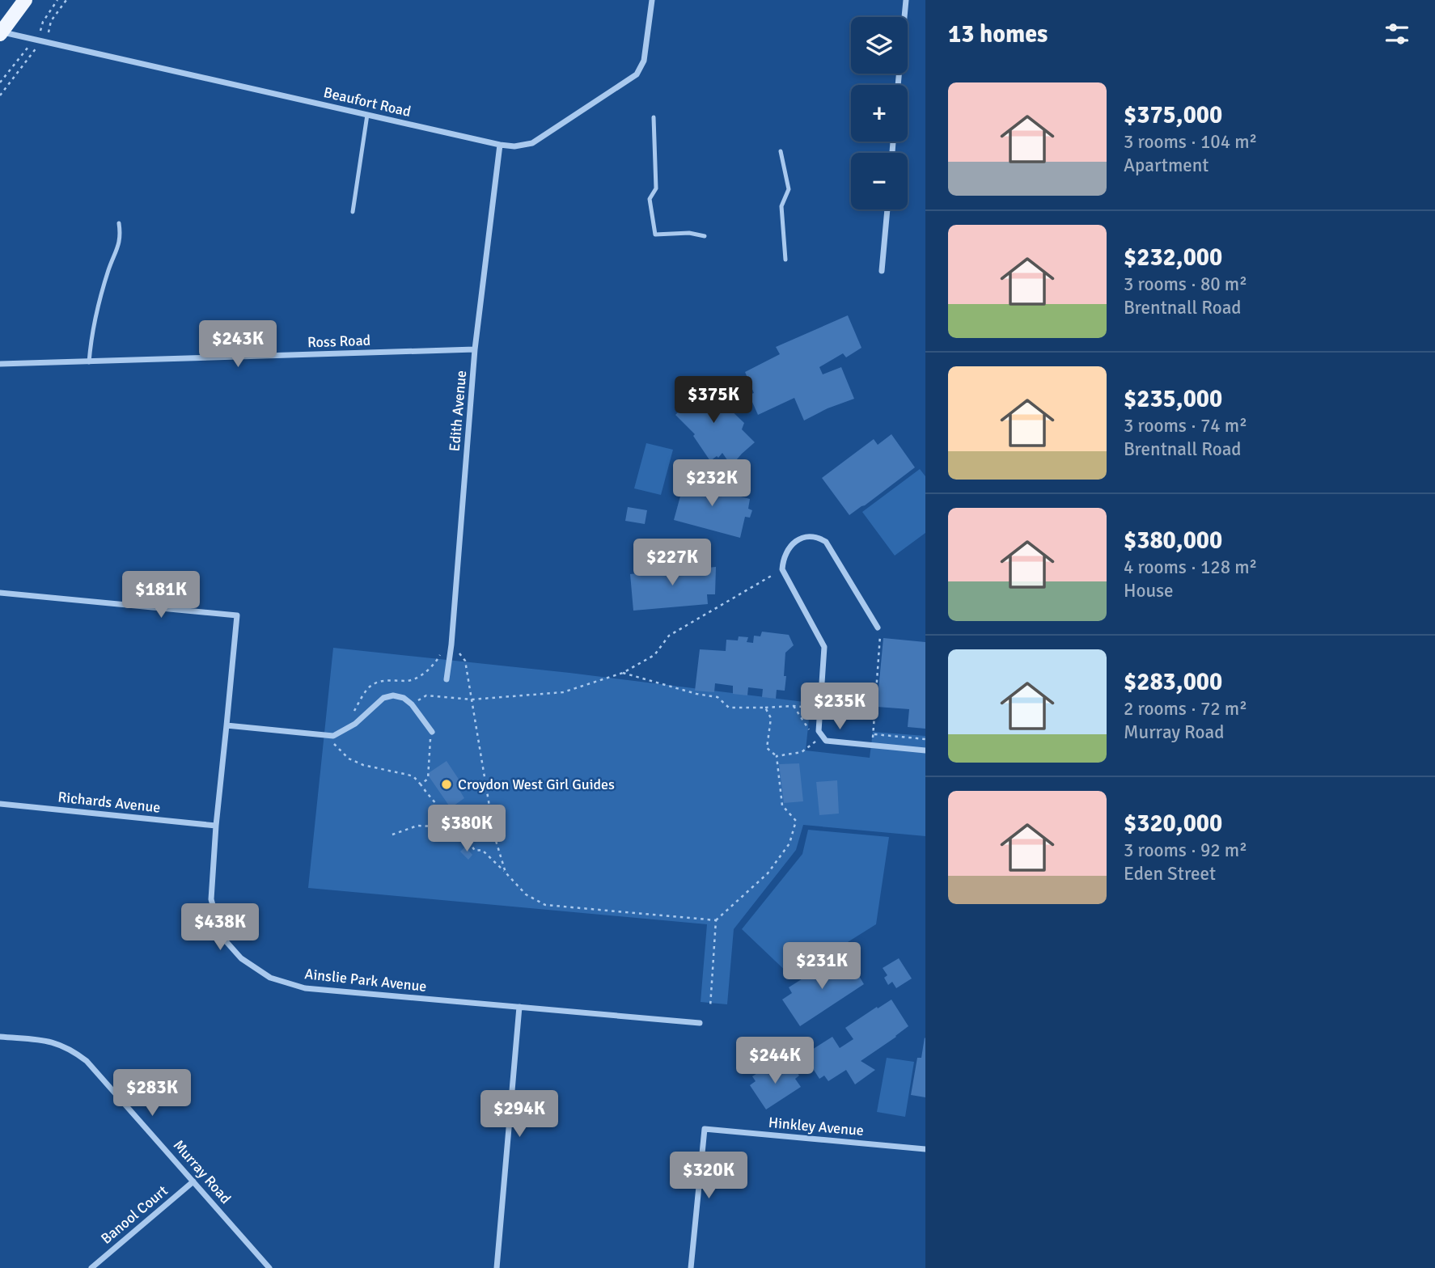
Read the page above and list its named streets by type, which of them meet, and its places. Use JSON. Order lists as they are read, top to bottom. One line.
{"streets":{"street":["Beaufort Road","Ross Road","Edith Avenue","Richards Avenue","Ainslie Park Avenue","Hinkley Avenue","Murray Road","Banool Court"]},"crossings":[["Beaufort Road","Edith Avenue"],["Ross Road","Edith Avenue"],["Richards Avenue","Ainslie Park Avenue"],["Murray Road","Banool Court"]],"places":["Croydon West Girl Guides"],"page":{"heading":"13 homes","map_buttons":["+","−"],"list":[{"name":"$375,000","note":"3 rooms · 104 m² · Apartment"},{"name":"$232,000","note":"3 rooms · 80 m² · Brentnall Road"},{"name":"$235,000","note":"3 rooms · 74 m² · Brentnall Road"},{"name":"$380,000","note":"4 rooms · 128 m² · House"},{"name":"$283,000","note":"2 rooms · 72 m² · Murray Road"},{"name":"$320,000","note":"3 rooms · 92 m² · Eden Street"}],"price":["$243K","$375K","$232K","$227K","$181K","$235K","$380K","$438K","$231K","$244K","$283K","$294K","$320K"]}}
